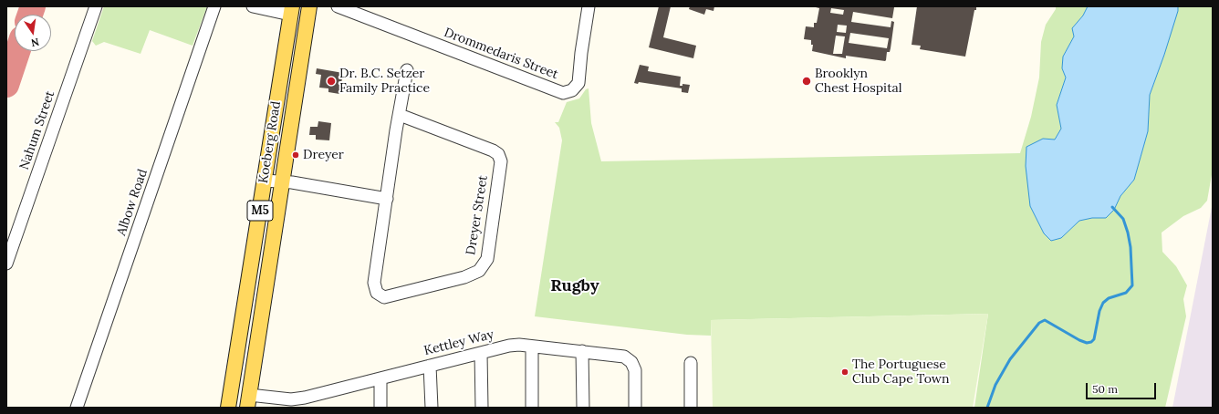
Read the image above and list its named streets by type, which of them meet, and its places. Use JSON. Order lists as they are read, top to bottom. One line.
{"streets":{"main road":["Koeberg Road","M5"],"street":["Drommedaris Street","Nahum Street","Albow Road","Dreyer Street","Kettley Way"]},"crossings":[["Koeberg Road","Kettley Way"]],"districts":["Rugby"],"places":["Dr. B.C. Setzer Family Practice","Brooklyn Chest Hospital","Dreyer","The Portuguese Club Cape Town"],"scale_bar":"50 m","north":"bottom"}
